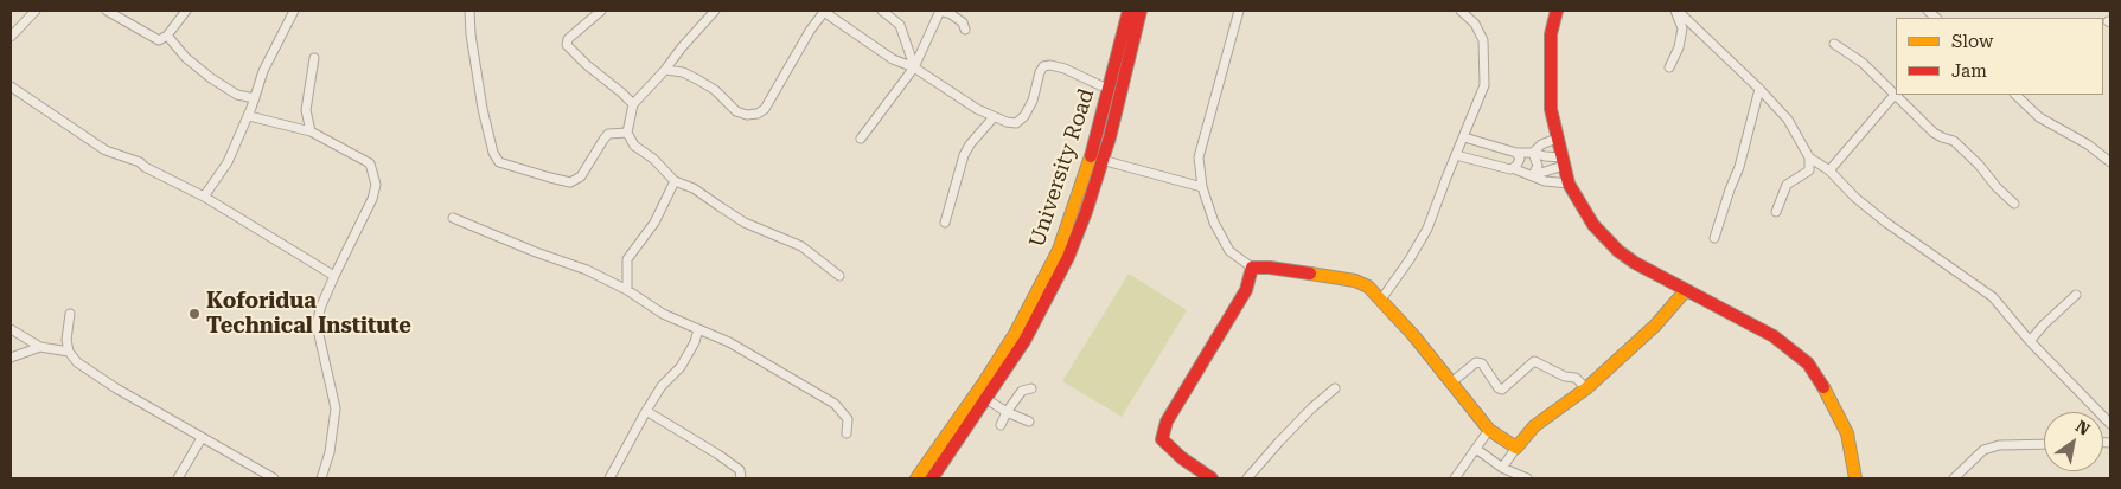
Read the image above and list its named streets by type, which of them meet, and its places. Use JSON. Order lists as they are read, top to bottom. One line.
{"streets":{"main road":["University Road"]},"places":["Koforidua Technical Institute"],"legend":["Slow","Jam"],"north":"top right"}
